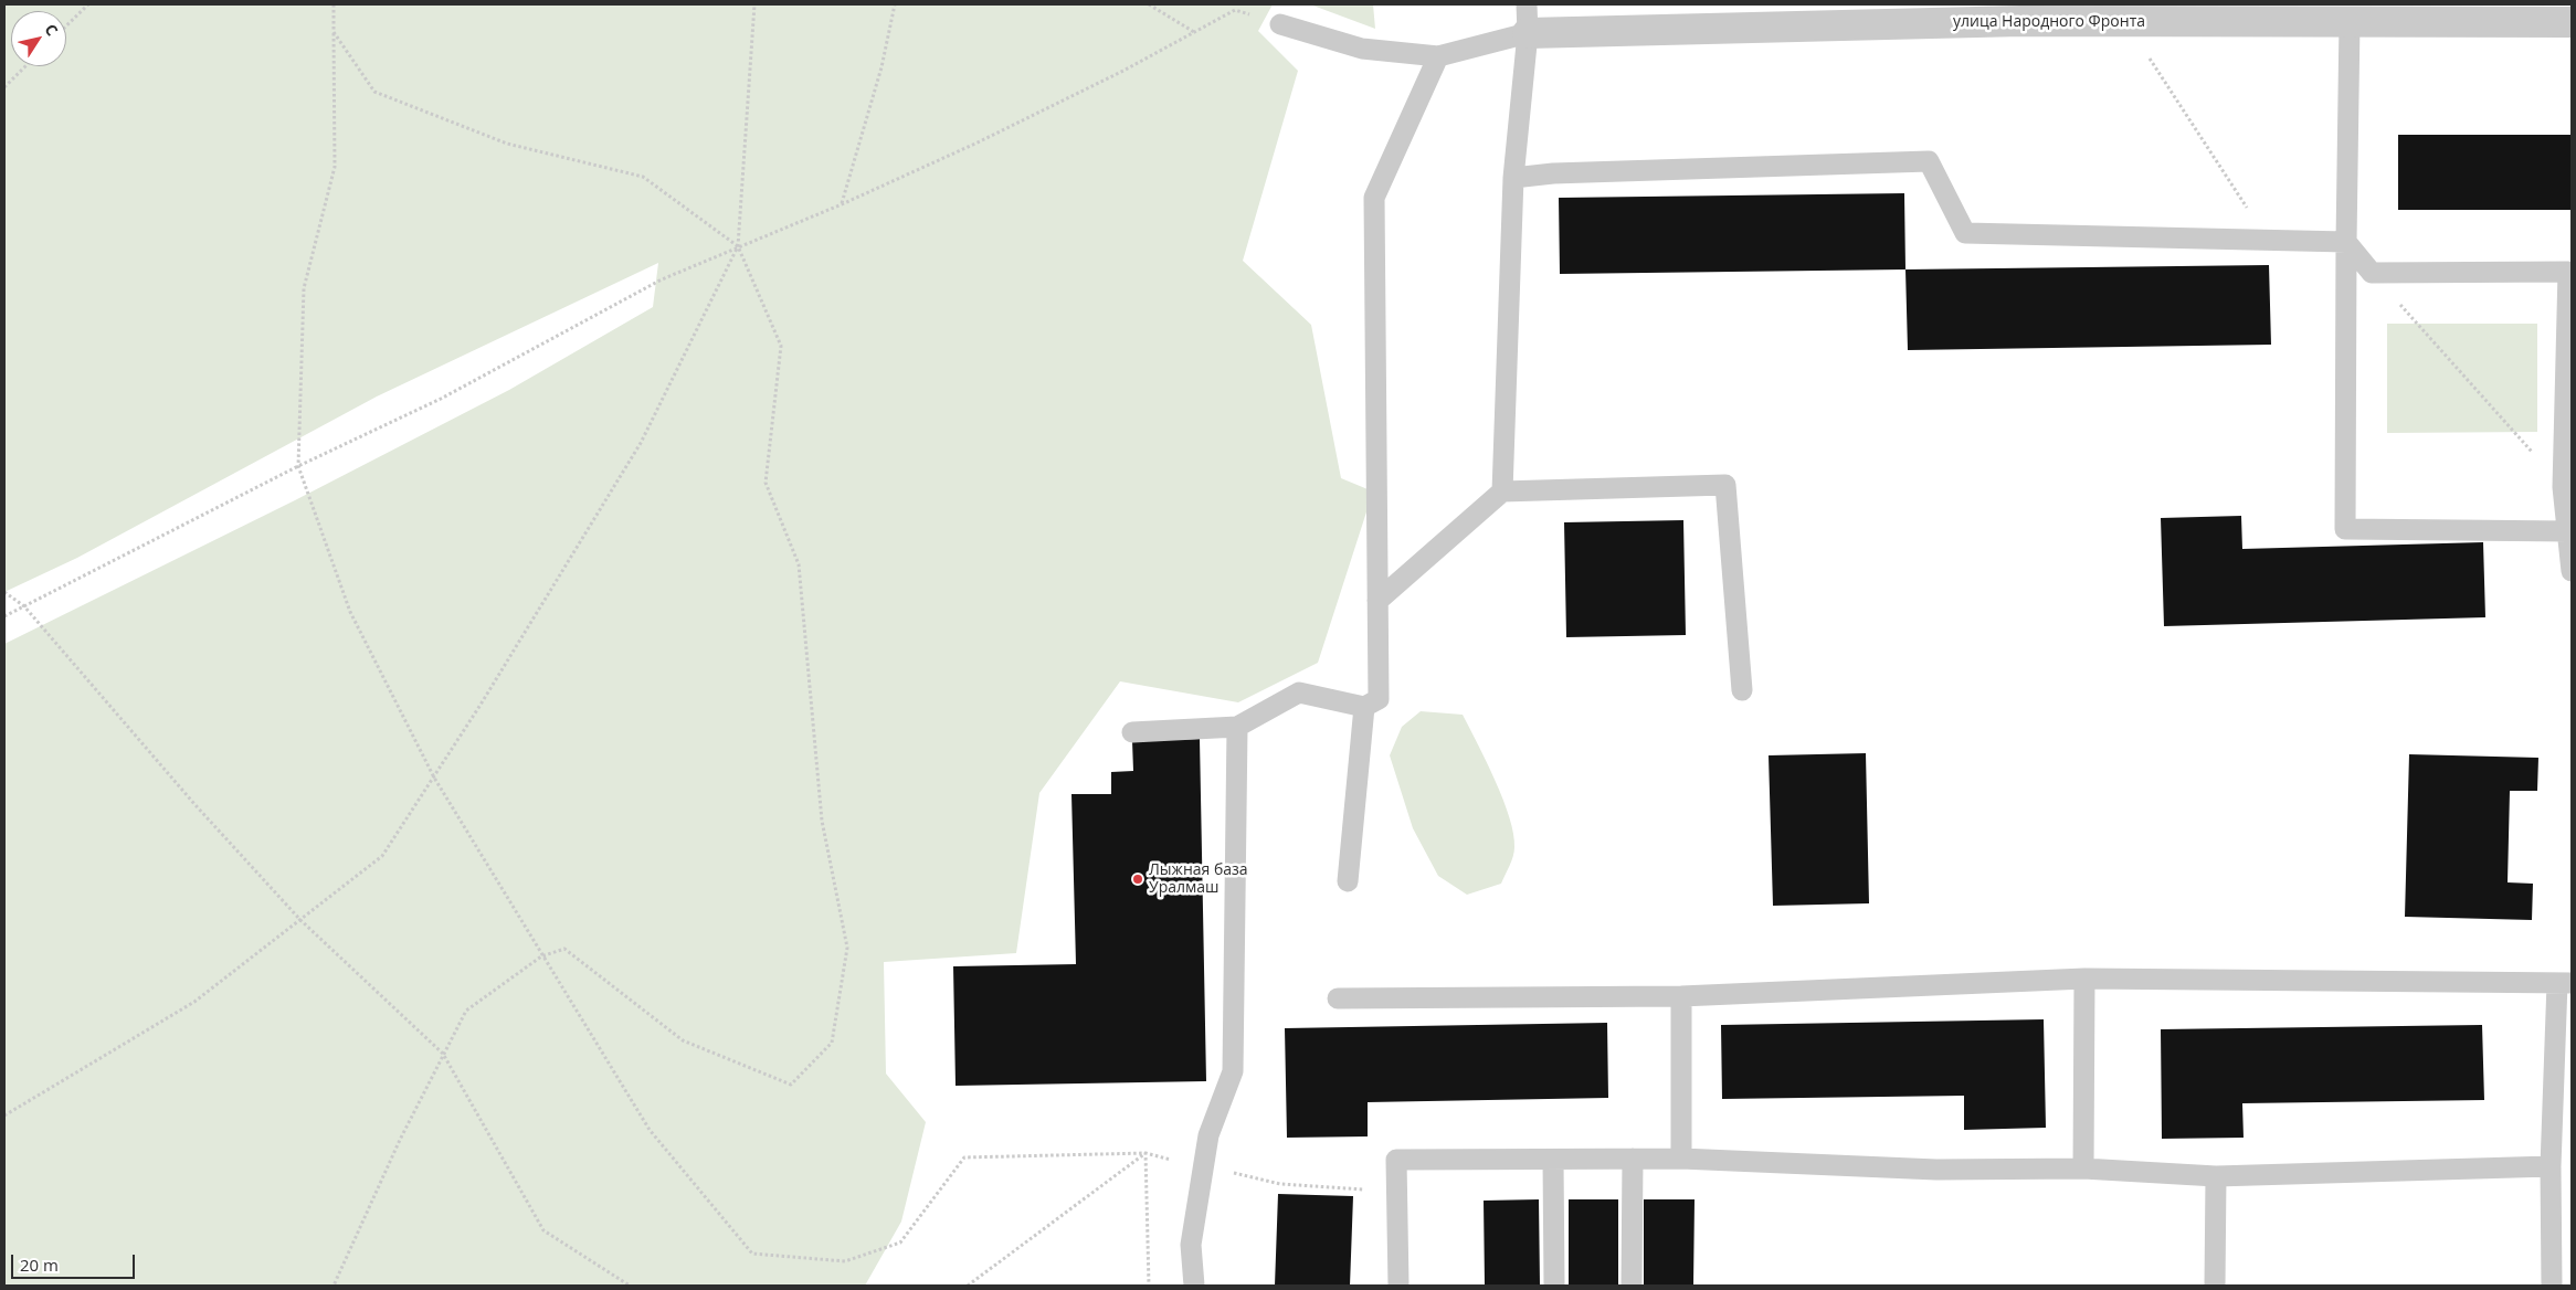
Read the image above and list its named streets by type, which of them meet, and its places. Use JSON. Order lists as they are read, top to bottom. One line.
{"streets":{"street":["улица Народного Фронта"]},"places":["Лыжная база Уралмаш"],"scale_bar":"20 m","north":"top right"}
